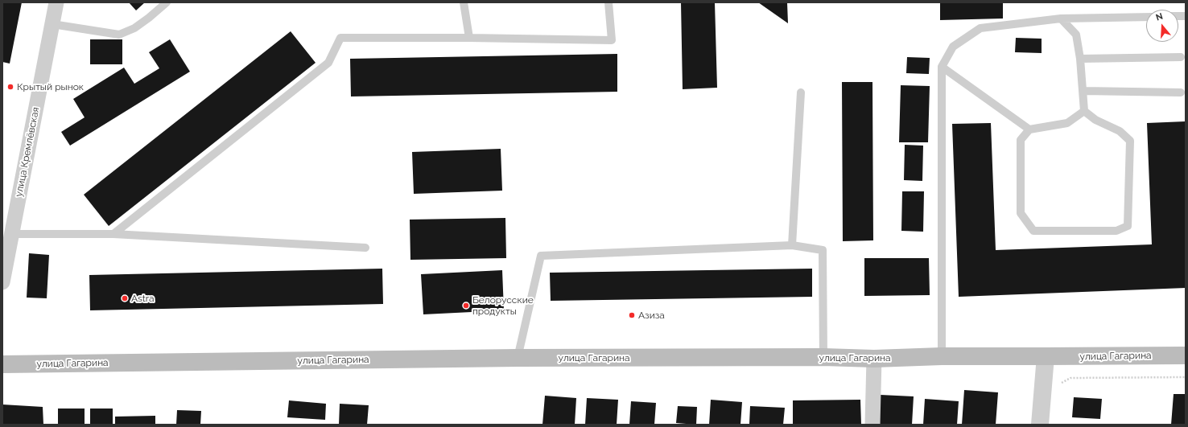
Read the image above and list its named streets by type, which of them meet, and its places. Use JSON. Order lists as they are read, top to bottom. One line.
{"streets":{"main road":["улица Гагарина"],"street":["улица Кремлёвская"]},"places":["Крытый рынок","Astra","Белорусские продукты","Азиза"],"north":"top"}
